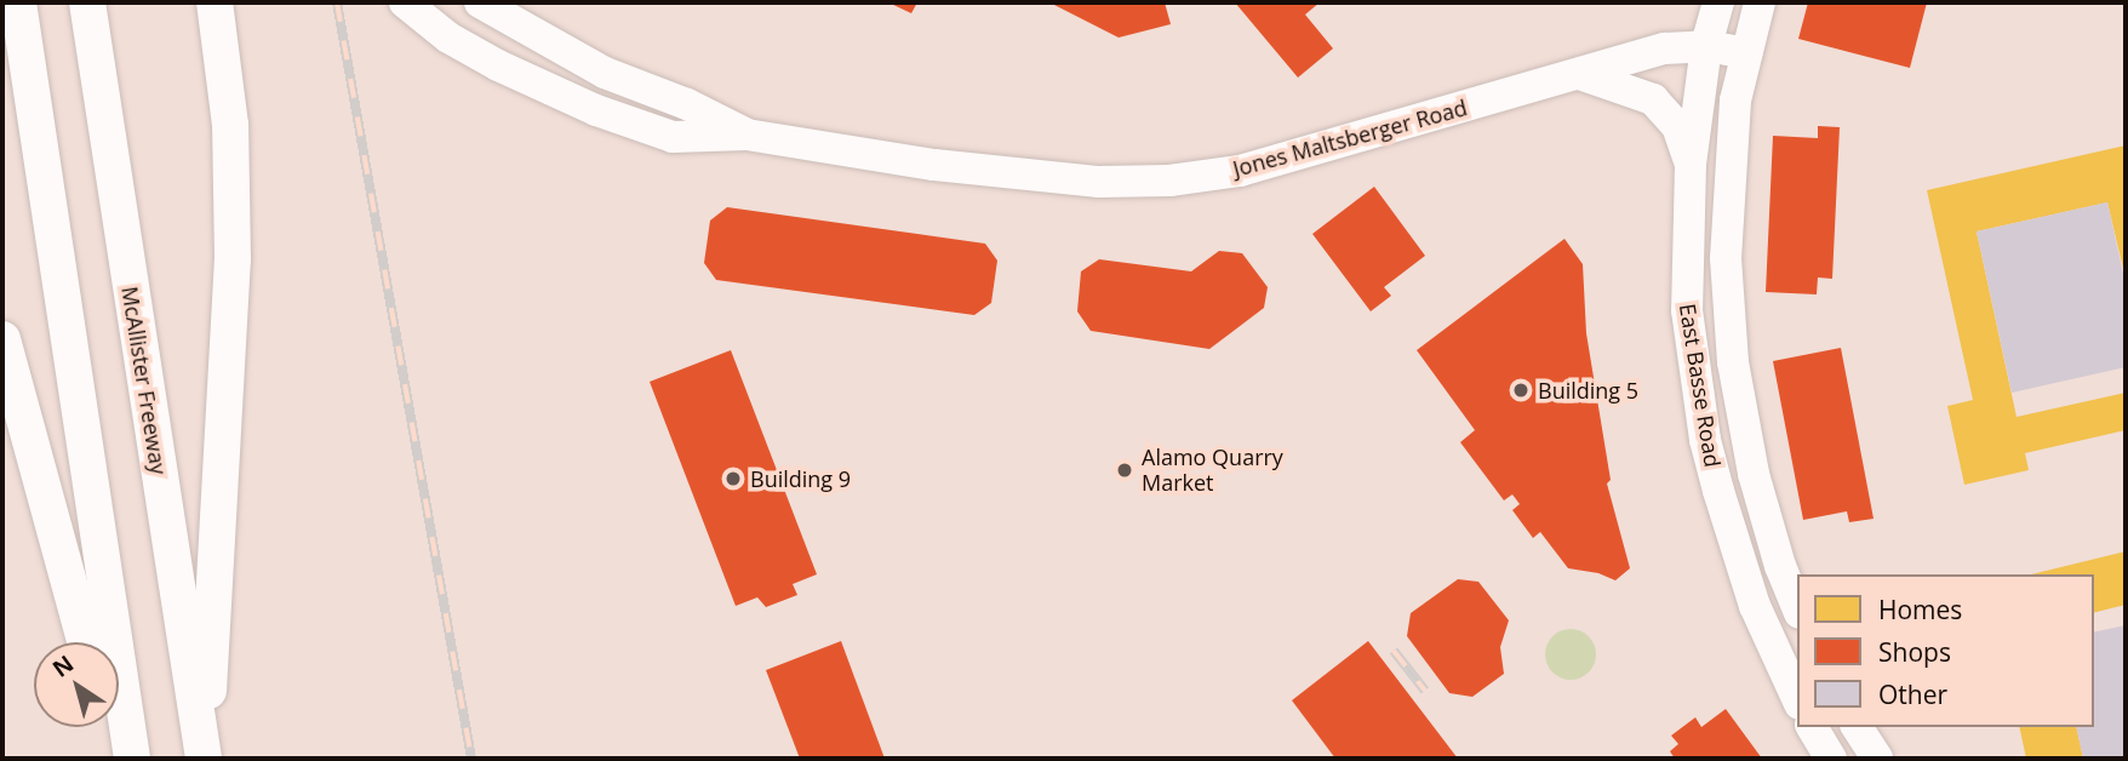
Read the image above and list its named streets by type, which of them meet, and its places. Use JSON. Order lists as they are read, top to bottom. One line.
{"streets":{"highway":["McAllister Freeway"],"main road":["Jones Maltsberger Road","East Basse Road"]},"crossings":[["Jones Maltsberger Road","East Basse Road"]],"places":["Building 5","Alamo Quarry Market","Building 9"],"legend":["Homes","Shops","Other"],"north":"top left"}
